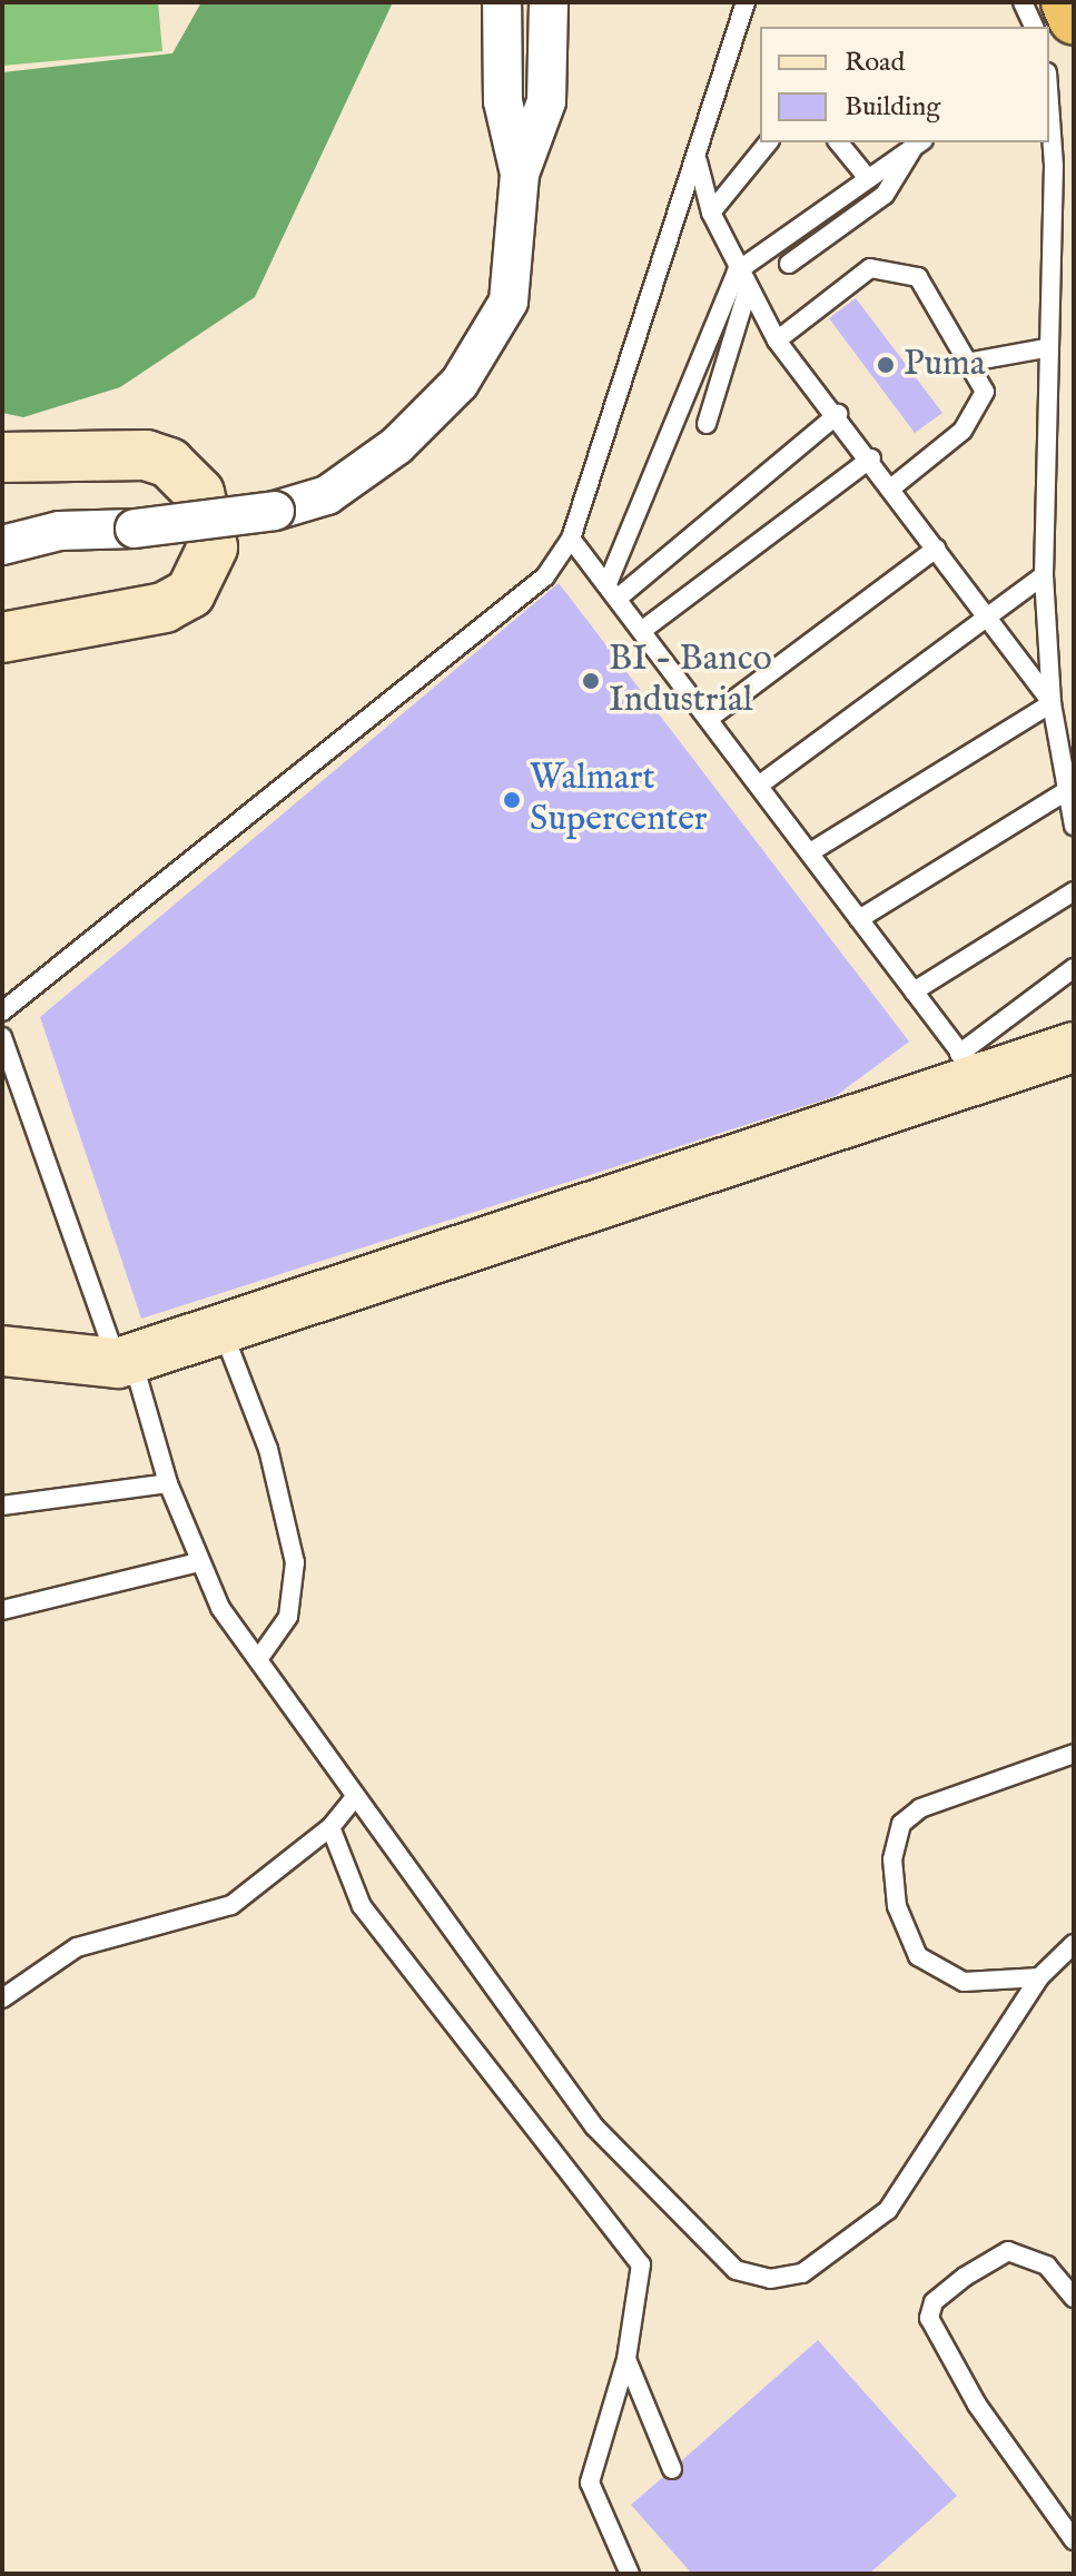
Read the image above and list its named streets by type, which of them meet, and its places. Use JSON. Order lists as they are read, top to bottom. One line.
{"places":["Puma","BI - Banco Industrial","Walmart Supercenter"],"legend":["Road","Building"]}
